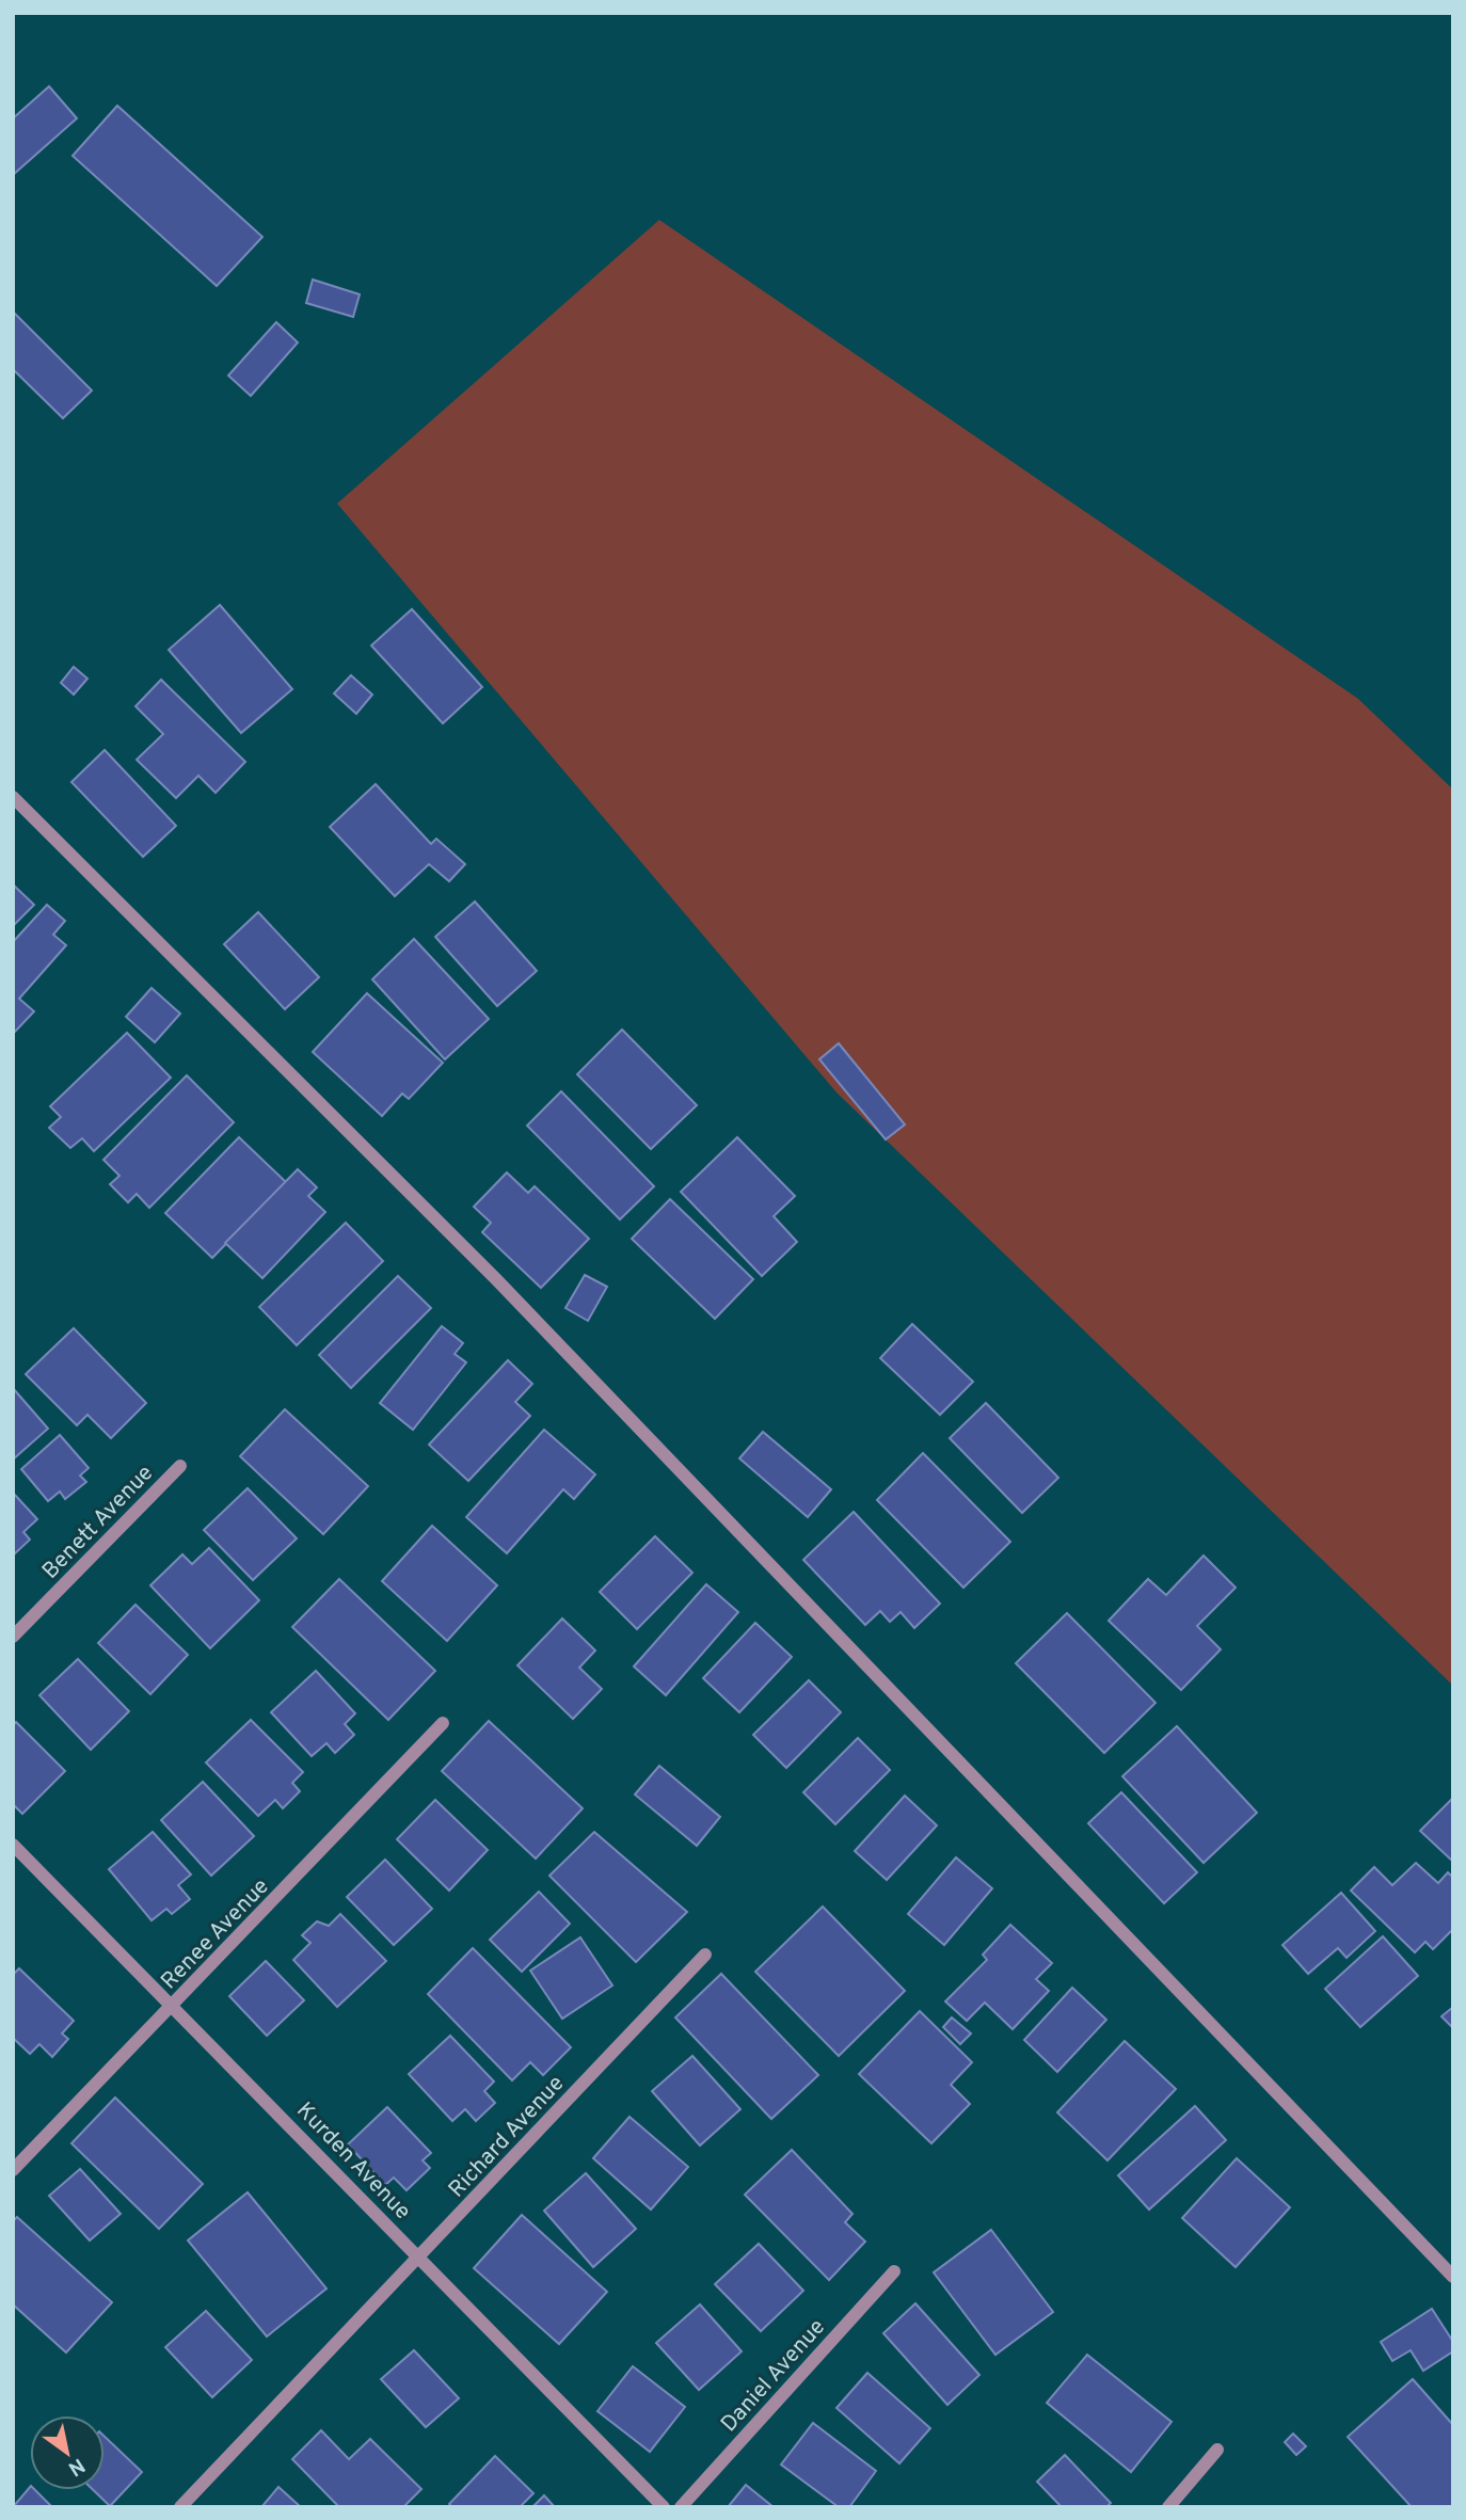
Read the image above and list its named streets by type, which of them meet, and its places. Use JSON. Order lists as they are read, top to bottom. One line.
{"streets":{"street":["Benett Avenue","Renee Avenue","Richard Avenue","Kurden Avenue","Daniel Avenue"]},"crossings":[["Renee Avenue","Kurden Avenue"],["Richard Avenue","Kurden Avenue"]],"north":"bottom right"}
